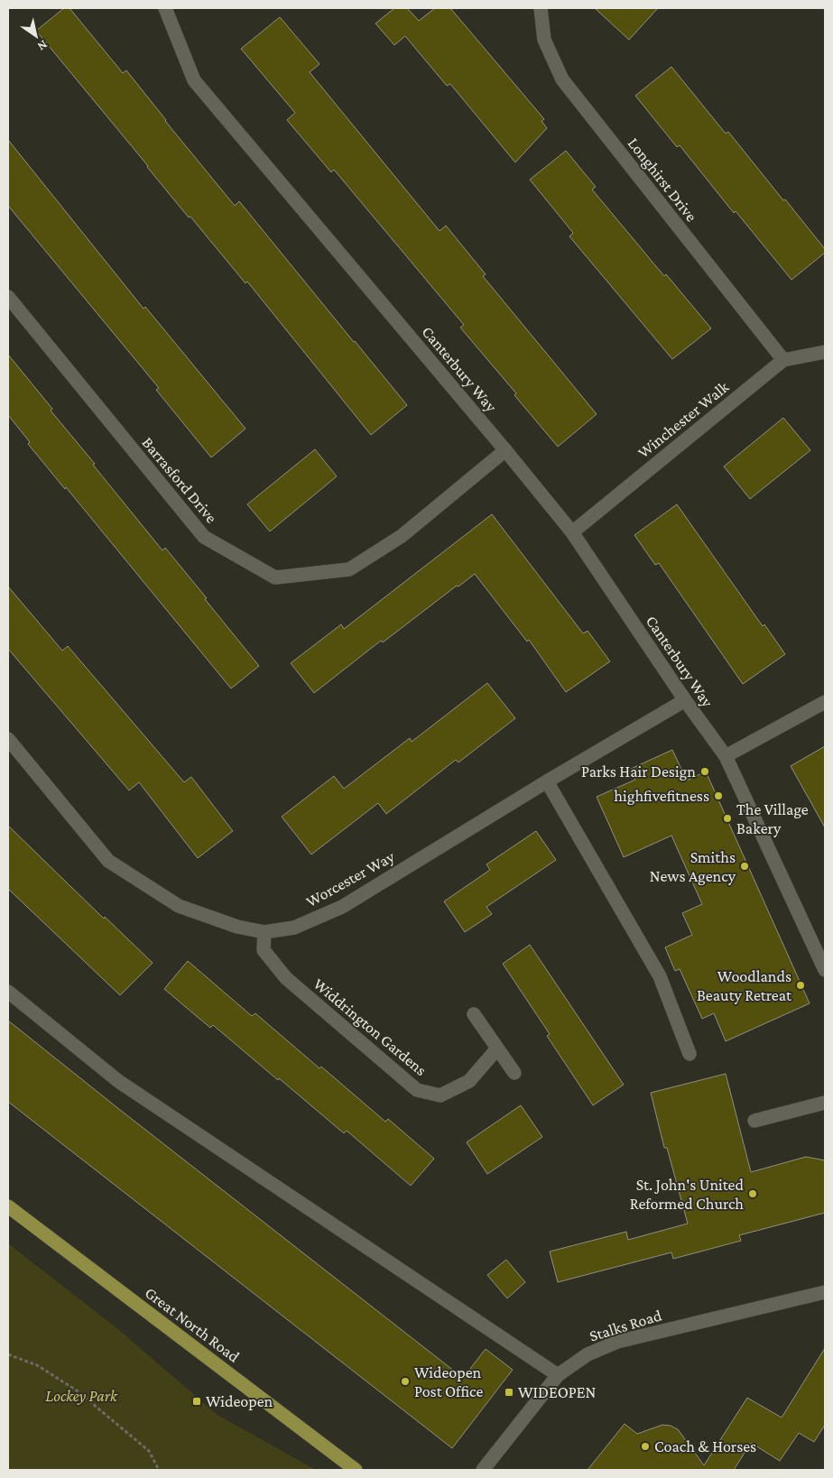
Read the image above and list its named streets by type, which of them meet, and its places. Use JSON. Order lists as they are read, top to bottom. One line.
{"streets":{"main road":["Great North Road"],"street":["Longhirst Drive","Canterbury Way","Winchester Walk","Barrasford Drive","Worcester Way","Widdrington Gardens","Stalks Road"]},"crossings":[["Longhirst Drive","Winchester Walk"],["Canterbury Way","Winchester Walk"],["Canterbury Way","Barrasford Drive"],["Canterbury Way","Worcester Way"],["Worcester Way","Widdrington Gardens"]],"parks":["Lockey Park"],"places":{"other":["Parks Hair Design","highfivefitness","The Village Bakery","Smiths News Agency","Woodlands Beauty Retreat","St. John's United Reformed Church","Wideopen Post Office","Coach & Horses"],"transit":["WIDEOPEN","Wideopen"]},"north":"bottom right"}
